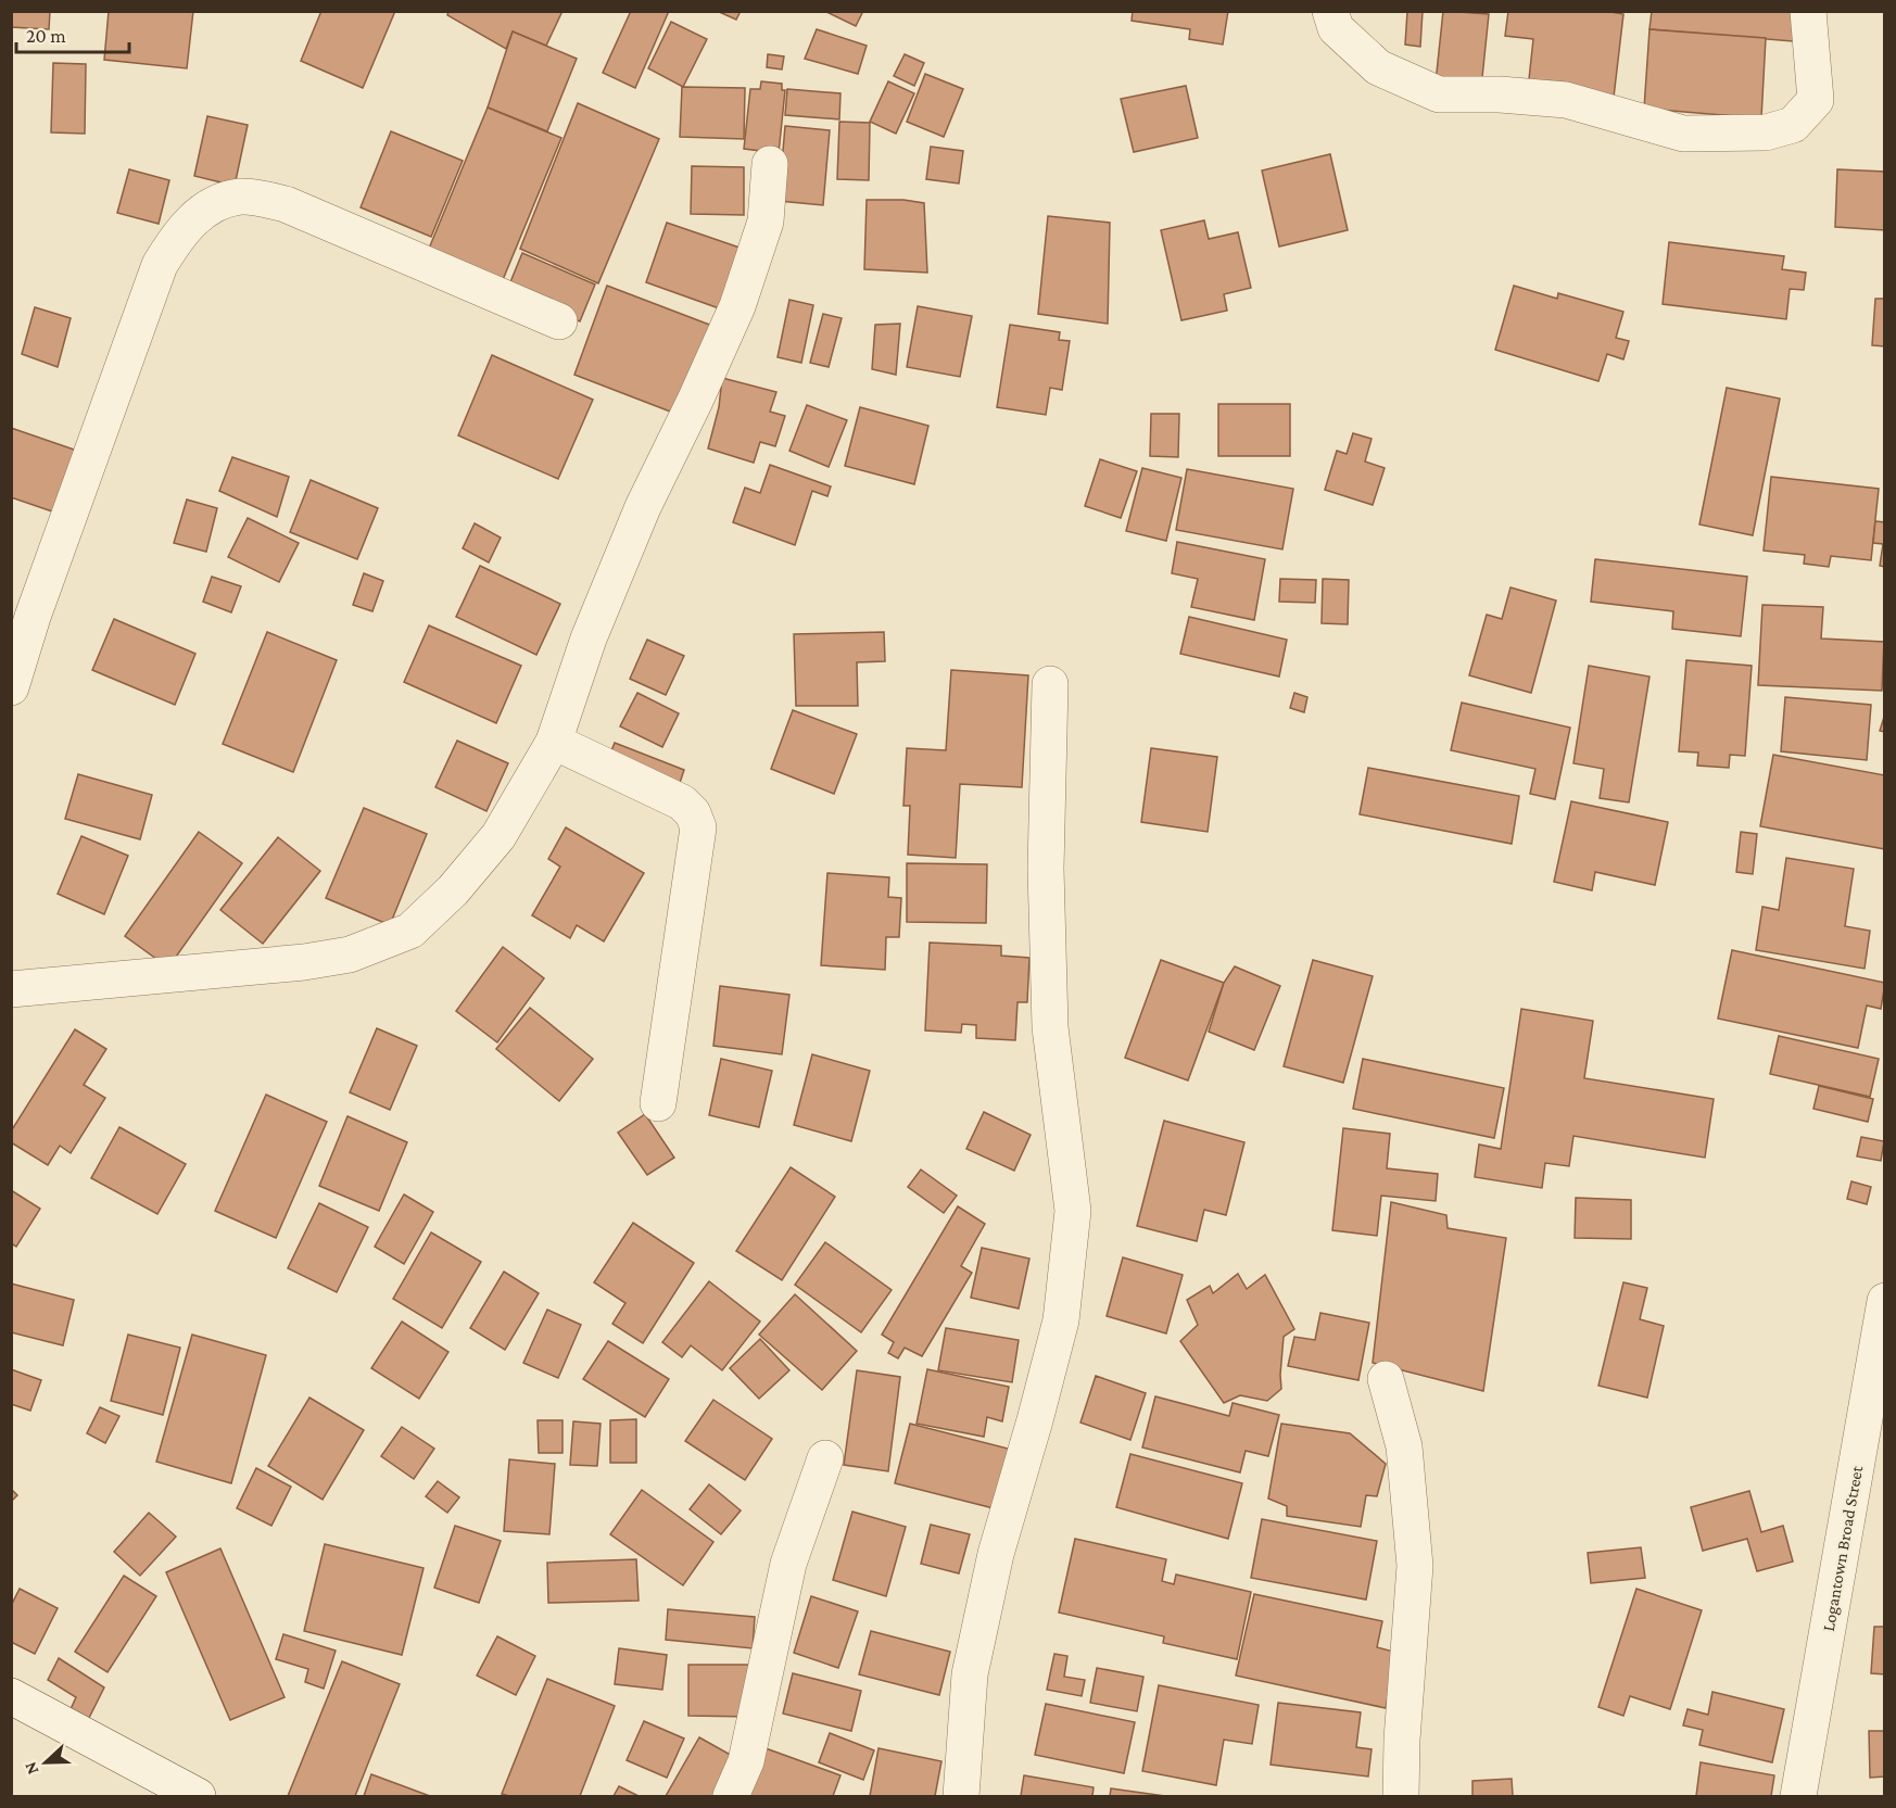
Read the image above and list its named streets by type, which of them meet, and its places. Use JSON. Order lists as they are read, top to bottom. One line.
{"streets":{"street":["Logantown Broad Street"]},"scale_bar":"20 m","north":"left"}
